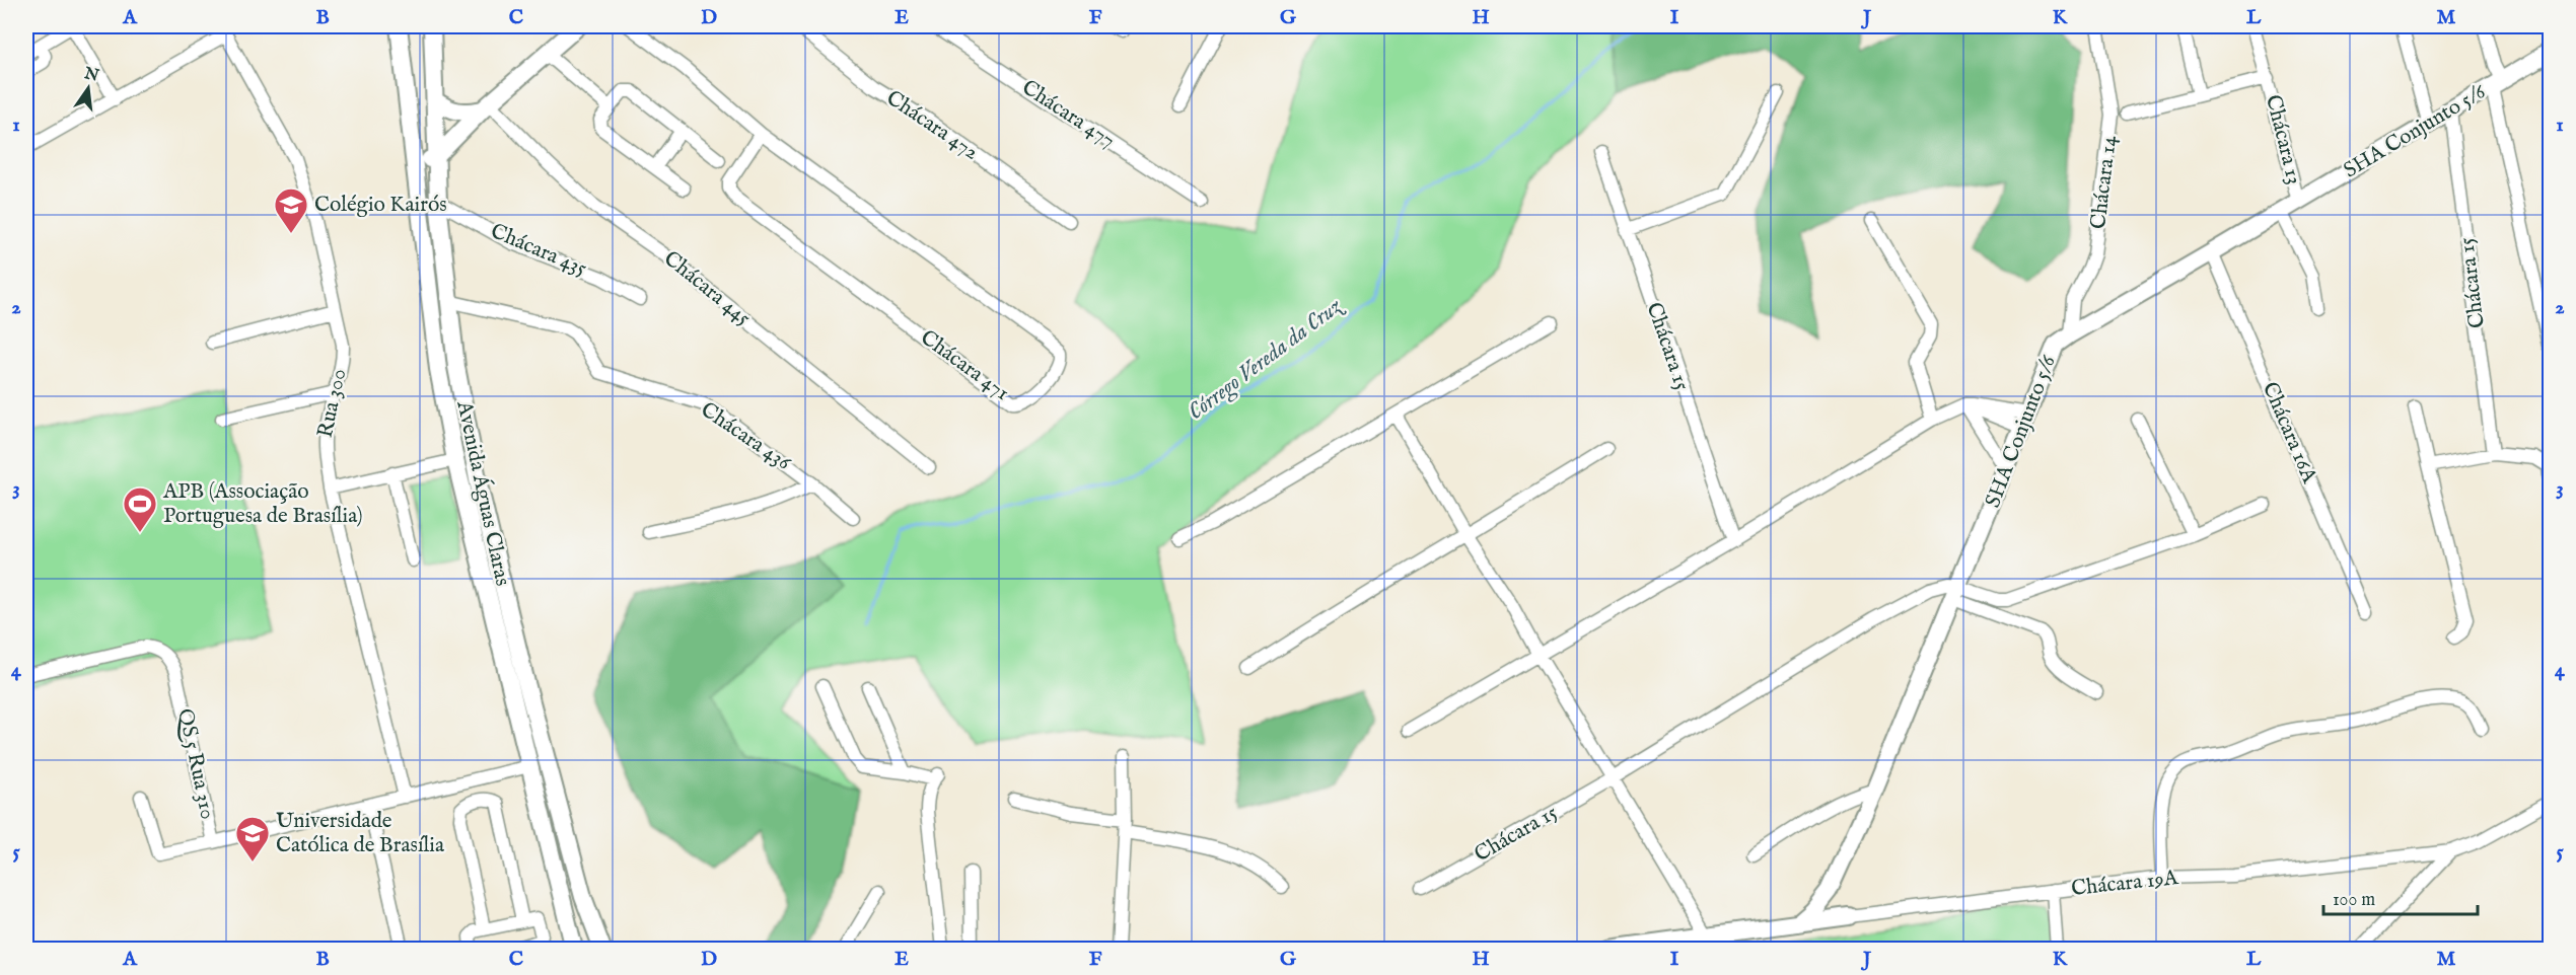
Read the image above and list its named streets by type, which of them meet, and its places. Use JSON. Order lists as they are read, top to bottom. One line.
{"streets":{"main road":["SHA Conjunto 5/6","Avenida Águas Claras","Chácara 19A"],"street":["Chácara 477","Chácara 472","Chácara 13","Chácara 14","Chácara 435","Chácara 15","Chácara 445","Chácara 471","Rua 300","Chácara 16A","Chácara 436","QS 5 Rua 310"]},"crossings":[["SHA Conjunto 5/6","Chácara 13"],["SHA Conjunto 5/6","Chácara 14"],["SHA Conjunto 5/6","Chácara 15"],["SHA Conjunto 5/6","Chácara 16A"],["SHA Conjunto 5/6","Chácara 19A"],["Chácara 435","Avenida Águas Claras"],["Rua 300","QS 5 Rua 310"],["Chácara 436","Avenida Águas Claras"],["Avenida Águas Claras","QS 5 Rua 310"]],"water":["Córrego Vereda da Cruz"],"places":{"school or university":["Colégio Kairós","Universidade Católica de Brasília"],"sports":["APB (Associação Portuguesa de Brasília)"]},"scale_bar":"100 m","north":"top","grid":{"columns":["A","B","C","D","E","F","G","H","I","J","K","L","M"],"rows":["1","2","3","4","5"]}}
